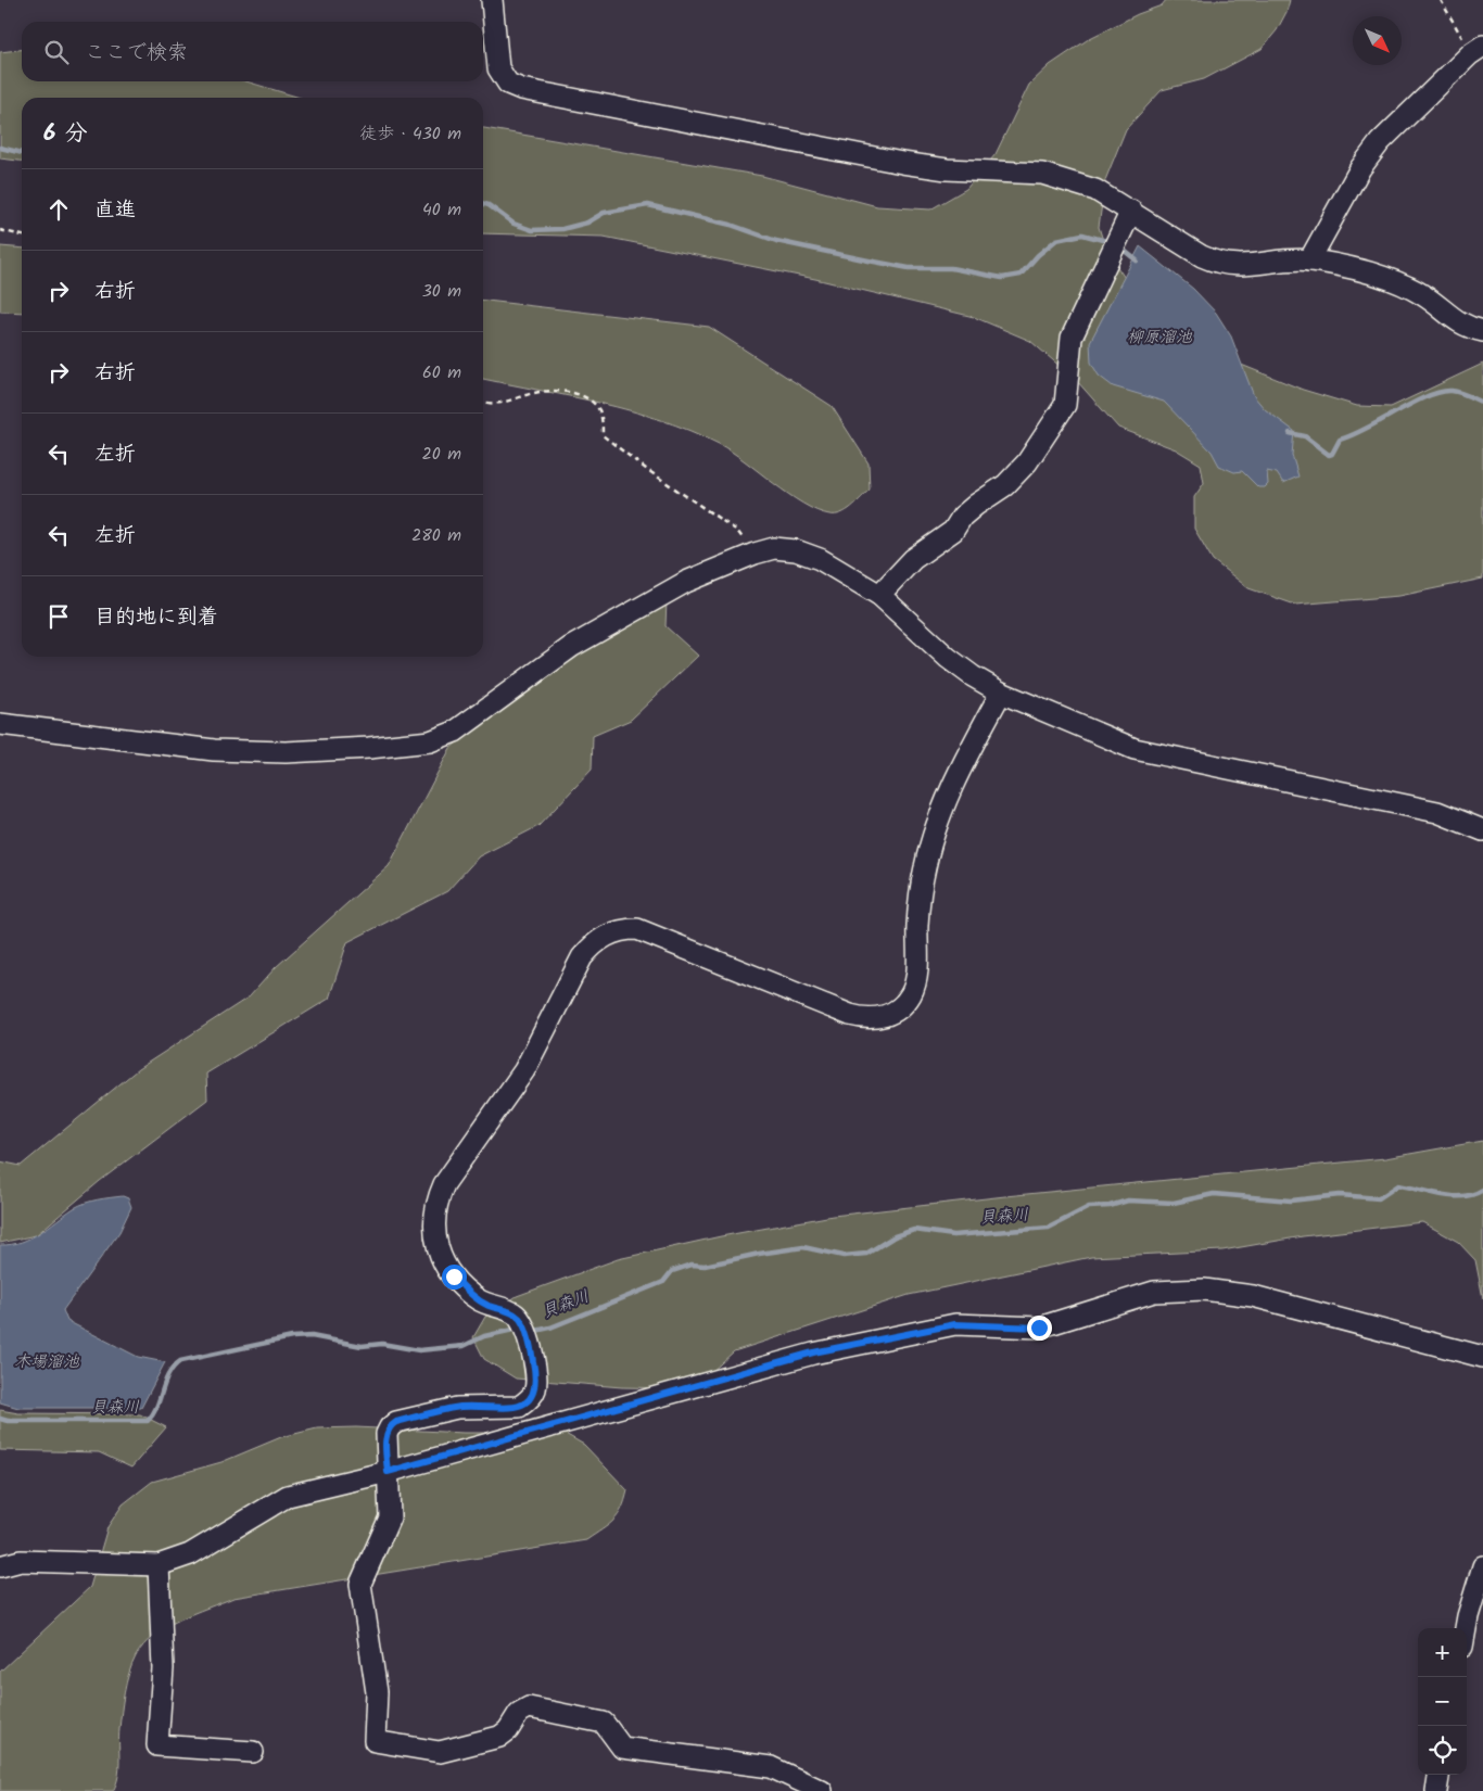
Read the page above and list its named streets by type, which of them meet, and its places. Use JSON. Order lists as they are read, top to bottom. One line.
{"water":["柳原溜池","貝森川","木場溜池"],"north":"bottom right","page":{"search":"ここで検索","heading":["6 分","徒歩 · 430 m"],"list":[["直進","40 m"],["右折","30 m"],["右折","60 m"],["左折","20 m"],["左折","280 m"],"目的地に到着"],"map_buttons":["+","−"]}}
